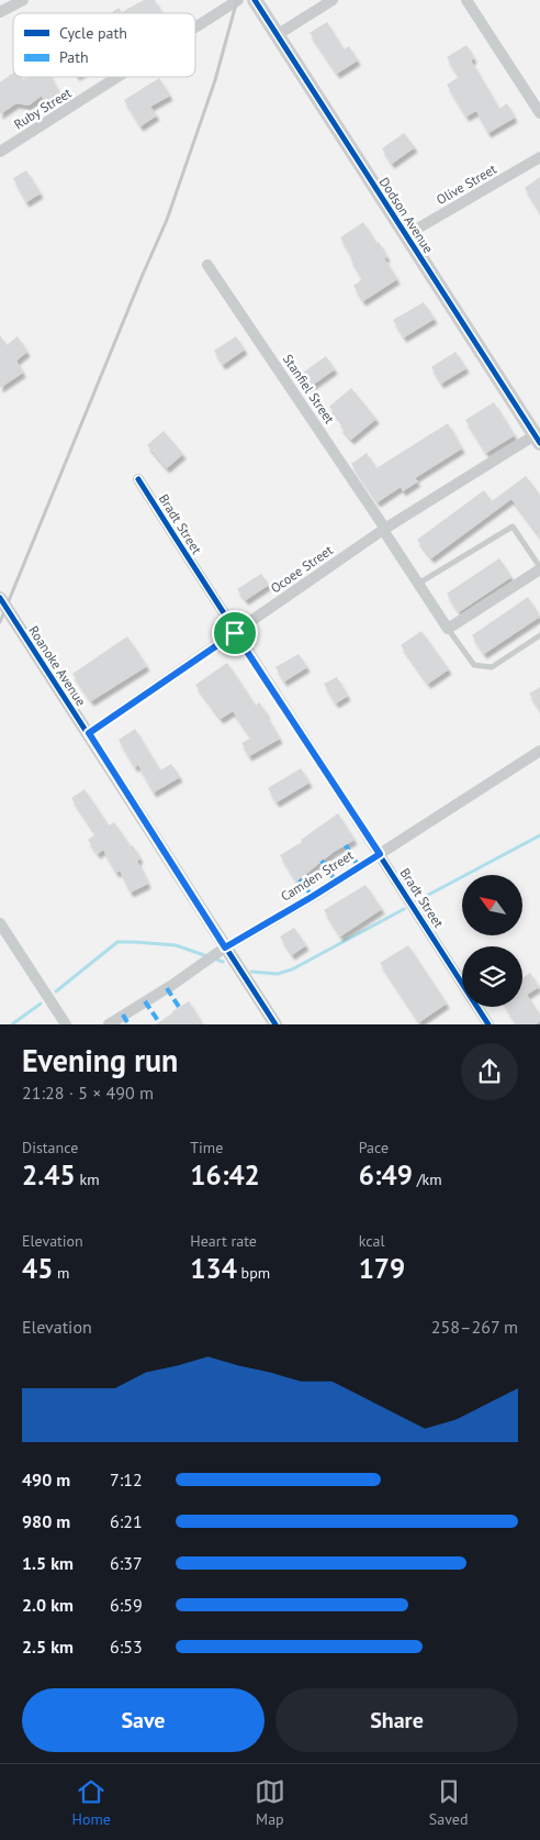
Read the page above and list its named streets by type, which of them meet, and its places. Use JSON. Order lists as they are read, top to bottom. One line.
{"streets":{"main road":["Dodson Avenue"],"street":["Ruby Street","Olive Street","Stanfiel Street","Bradt Street","Ocoee Street","Roanoke Avenue","Camden Street"]},"crossings":[["Olive Street","Dodson Avenue"],["Dodson Avenue","Ocoee Street"],["Stanfiel Street","Ocoee Street"],["Bradt Street","Ocoee Street"],["Bradt Street","Camden Street"],["Ocoee Street","Roanoke Avenue"],["Roanoke Avenue","Camden Street"]],"legend":["Cycle path","Path"],"north":"top left","page":{"heading":["Evening run","21:28 · 5 × 490 m"],"stats":[["Distance","2.45 km"],["Time","16:42"],["Pace","6:49 /km"],["Elevation","45 m"],["Heart rate","134 bpm"],["kcal","179"]],"chart":["Elevation","258–267 m"],"list":[{"name":"490 m","note":"7:12"},{"name":"980 m","note":"6:21"},{"name":"1.5 km","note":"6:37"},{"name":"2.0 km","note":"6:59"},{"name":"2.5 km","note":"6:53"}],"buttons":["Save","Share"],"tabs":["Home","Map","Saved"]}}
